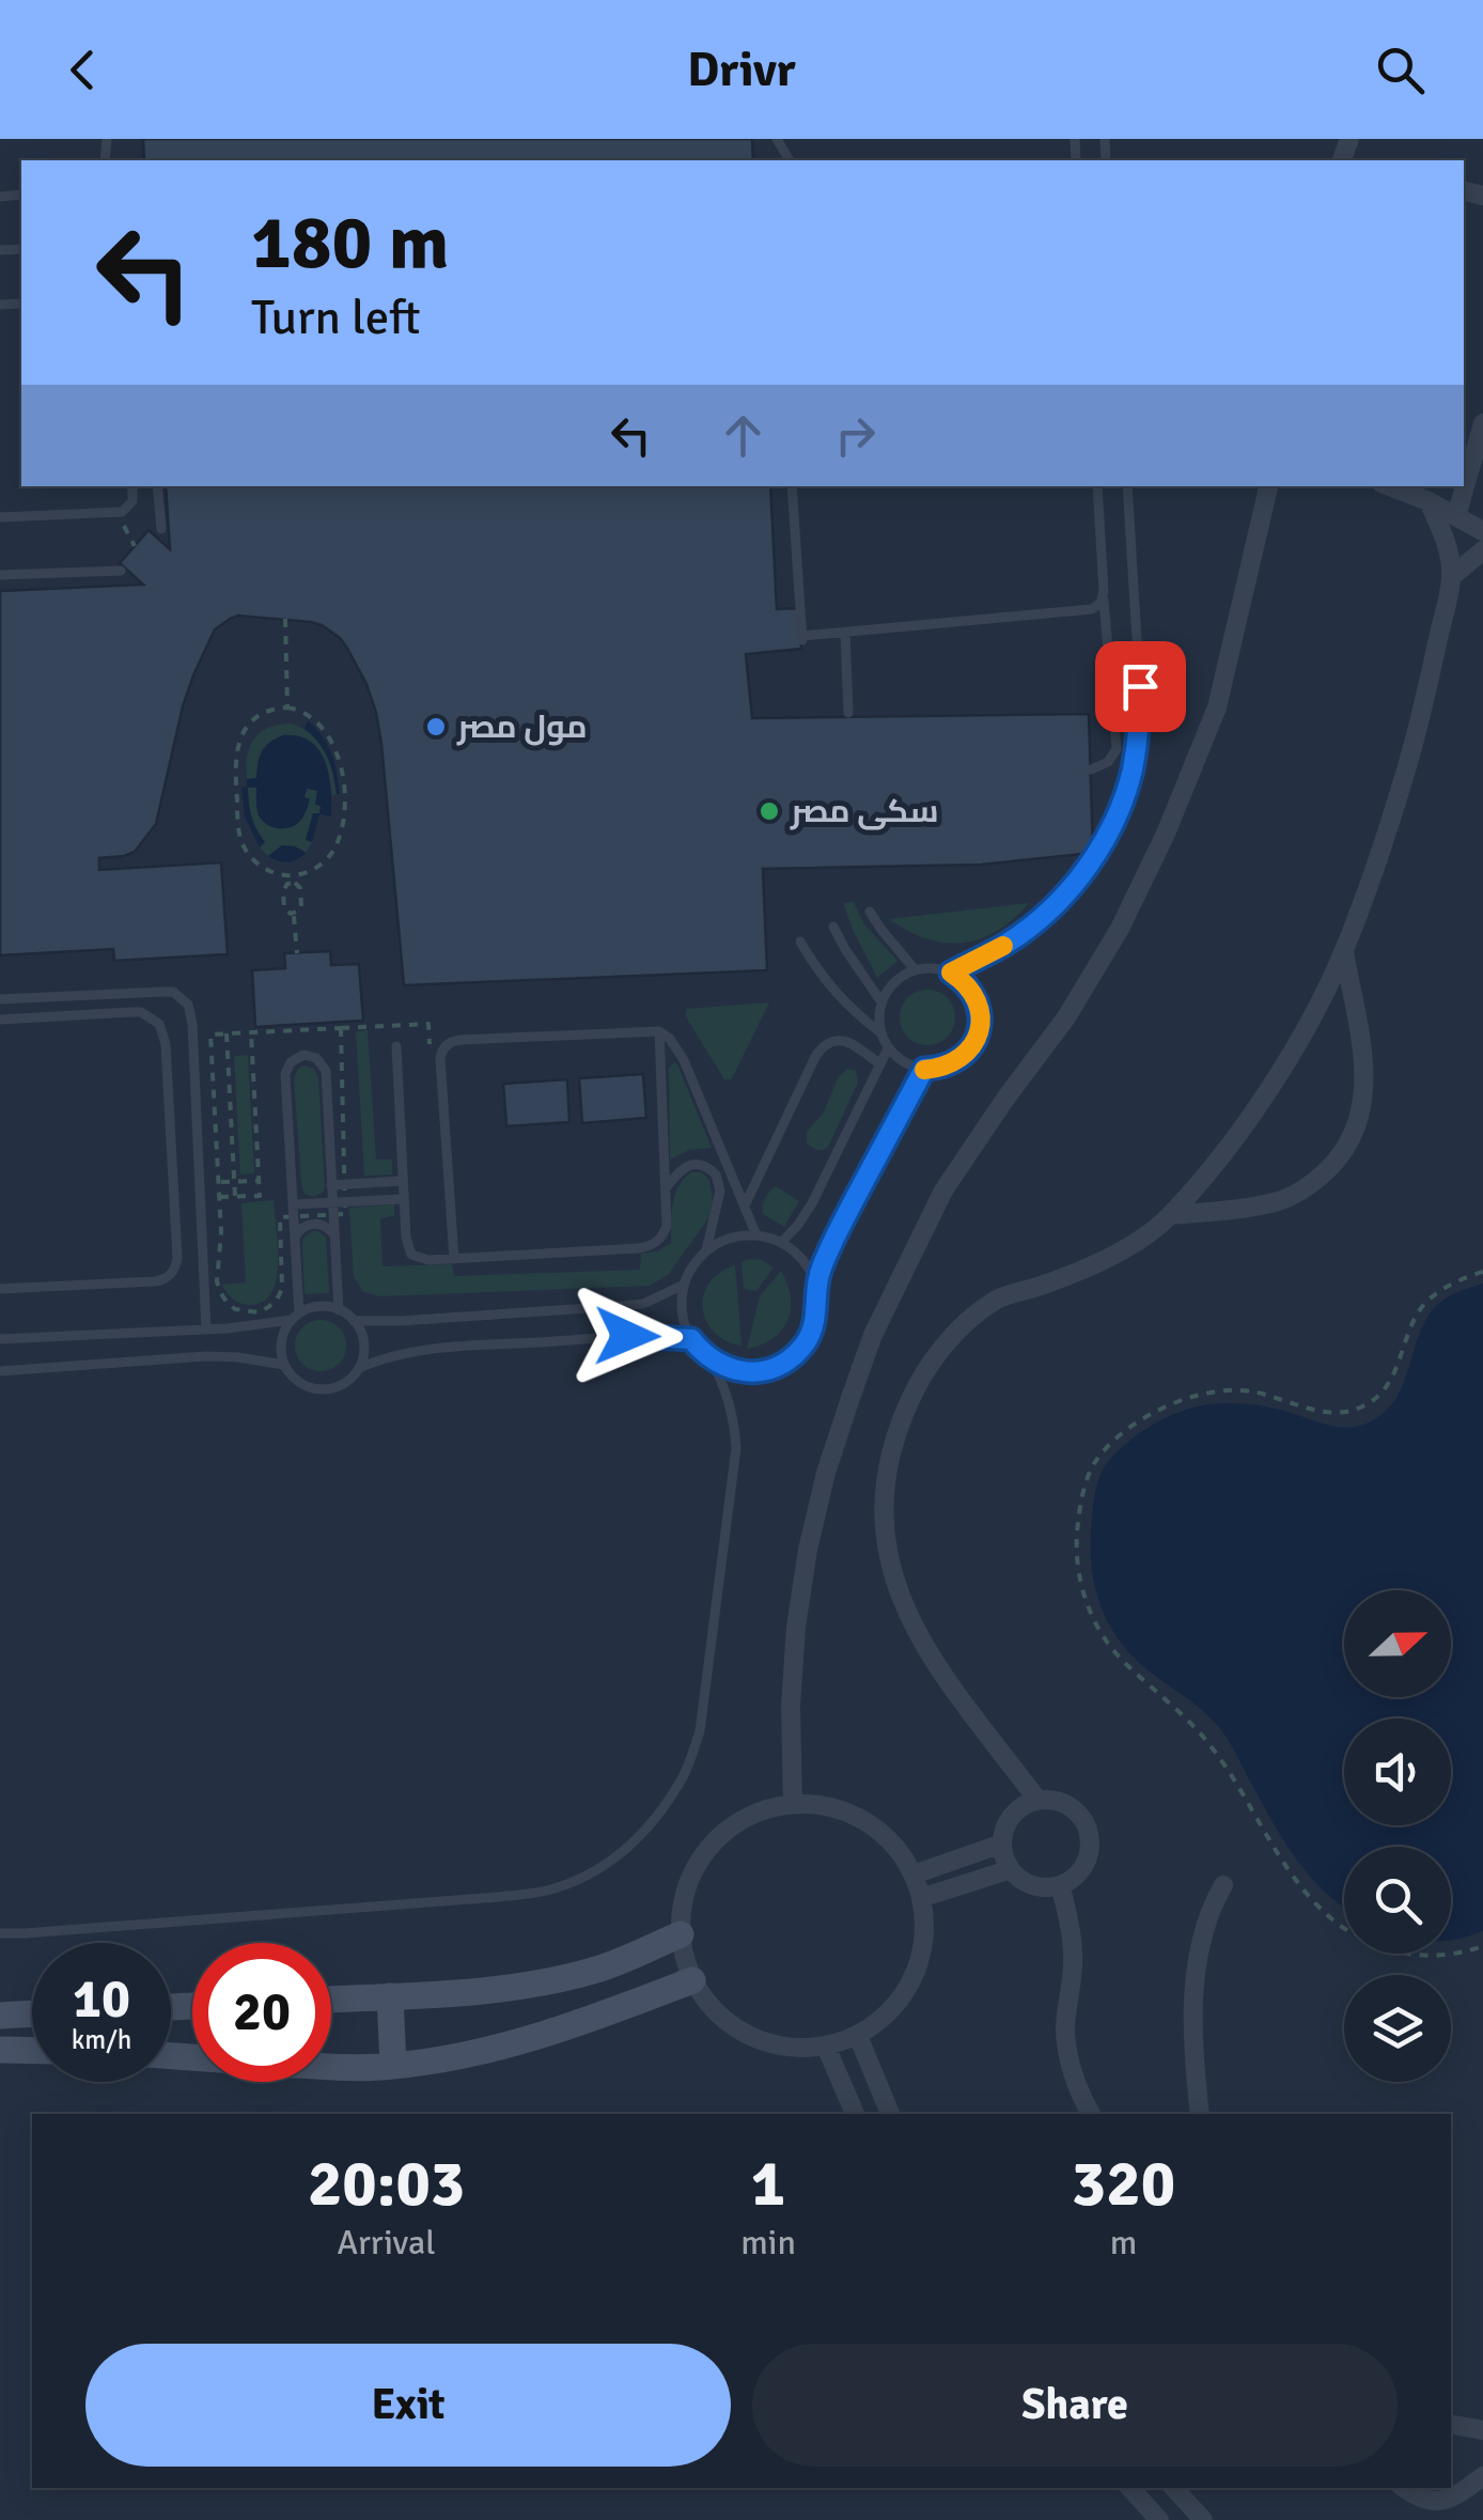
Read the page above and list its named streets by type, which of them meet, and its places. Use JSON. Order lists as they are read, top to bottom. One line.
{"places":["مول مصر","سكى مصر"],"north":"right","page":{"header":"Drivr","turn":["180 m","Turn left"],"speed":"10 km/h","limit":"20","eta":["20:03","Arrival","1","min","320","m"],"buttons":["Exit","Share"]}}
